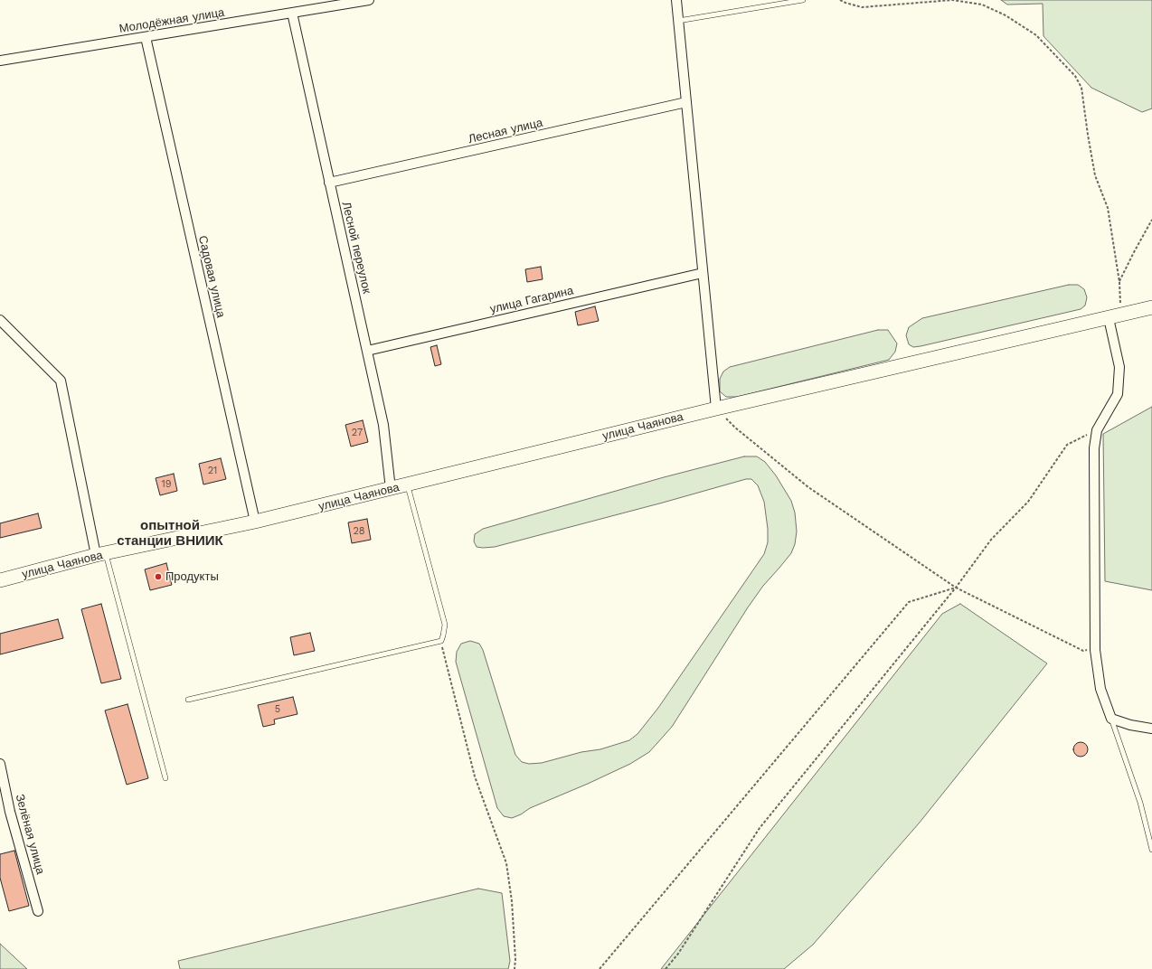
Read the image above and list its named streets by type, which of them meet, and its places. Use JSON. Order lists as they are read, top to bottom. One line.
{"streets":{"street":["Молодёжная улица","Лесная улица","Лесной переулок","Садовая улица","улица Гагарина","улица Чаянова","Зелёная улица"]},"crossings":[["Молодёжная улица","Лесной переулок"],["Молодёжная улица","Садовая улица"],["Лесная улица","Лесной переулок"],["Лесной переулок","улица Гагарина"],["Лесной переулок","улица Чаянова"],["Садовая улица","улица Чаянова"]],"districts":["опытной станции ВНИИК"],"places":["Продукты"],"house_numbers":["27","21","19","28","5"]}
